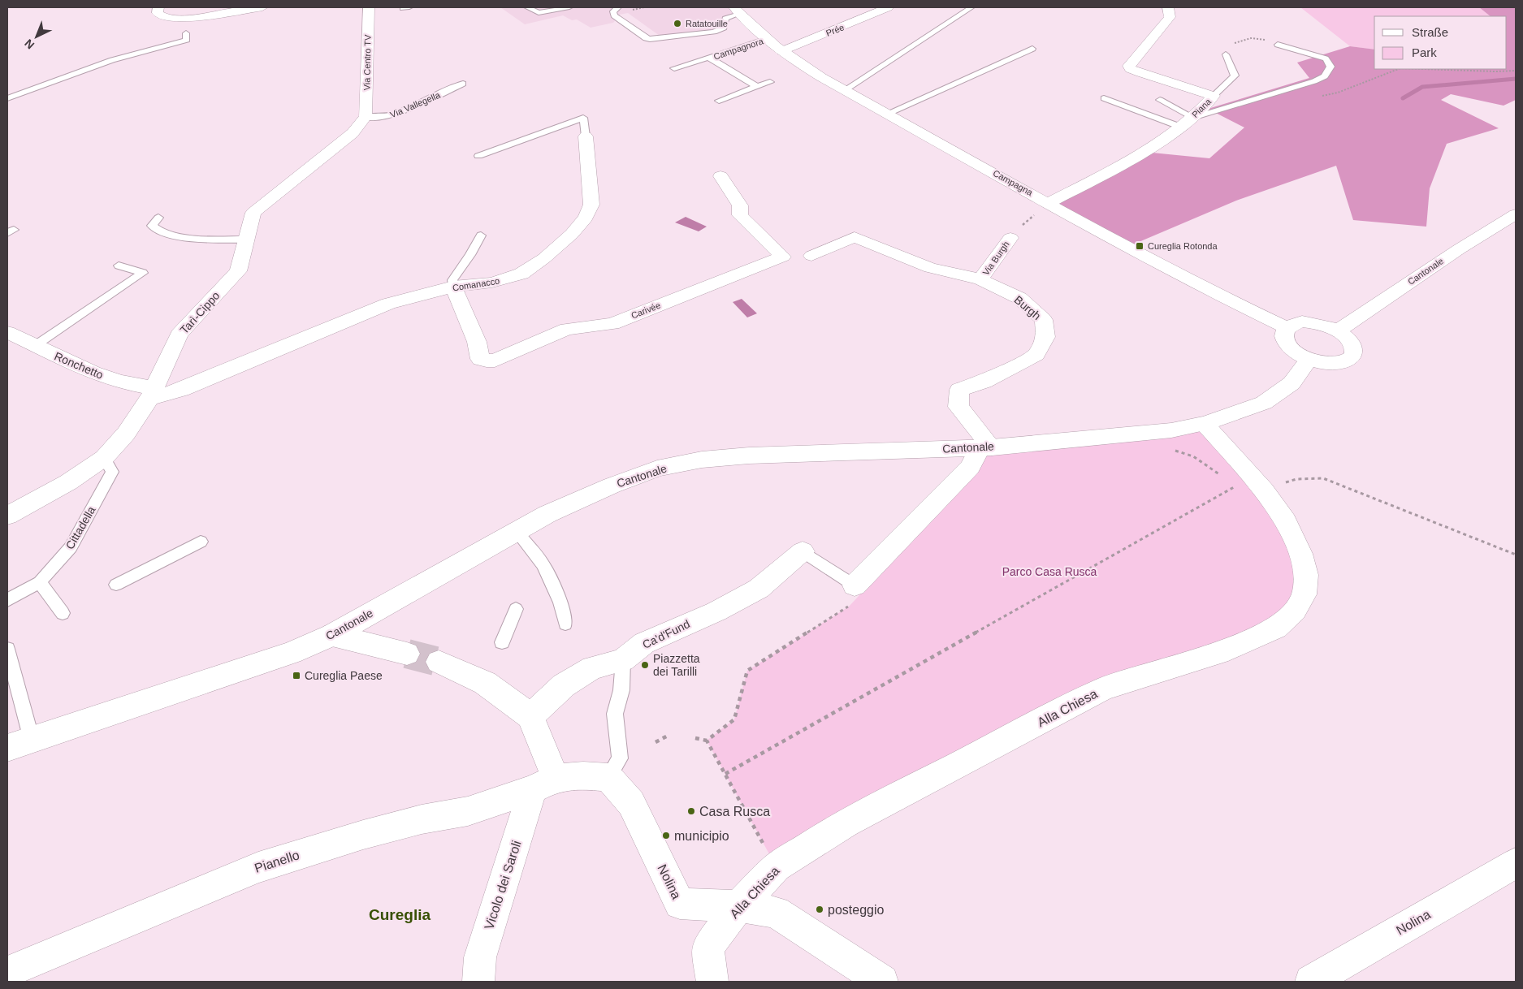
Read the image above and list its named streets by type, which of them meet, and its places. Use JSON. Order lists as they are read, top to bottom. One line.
{"streets":{"street":["Prée","Via Centro TV","Piana","Campagna","Via Burgh","Cantonale","Comanacco","Burgh","Carivée","Tarì-Cippo","Ronchetto","Ca'd'Fund","Alla Chiesa","Pianello","Nolina","Vicolo dei Saroli"],"lane":["Campagnora","Via Vallegella","Cittadella"]},"crossings":[["Prée","Campagna"],["Campagnora","Campagna"],["Via Centro TV","Via Vallegella"],["Via Centro TV","Tarì-Cippo"],["Via Vallegella","Tarì-Cippo"],["Piana","Campagna"],["Via Burgh","Burgh"],["Cantonale","Burgh"],["Cantonale","Alla Chiesa"],["Comanacco","Carivée"],["Comanacco","Tarì-Cippo"],["Comanacco","Ronchetto"],["Tarì-Cippo","Ronchetto"],["Tarì-Cippo","Cittadella"],["Alla Chiesa","Nolina"],["Pianello","Vicolo dei Saroli"]],"districts":["Cureglia"],"parks":["Parco Casa Rusca"],"places":{"other":["Ratatouille","Piazzetta dei Tarilli","Casa Rusca","municipio","posteggio"],"transit":["Cureglia Rotonda","Cureglia Paese"]},"legend":["Straße","Park"],"north":"bottom left"}
